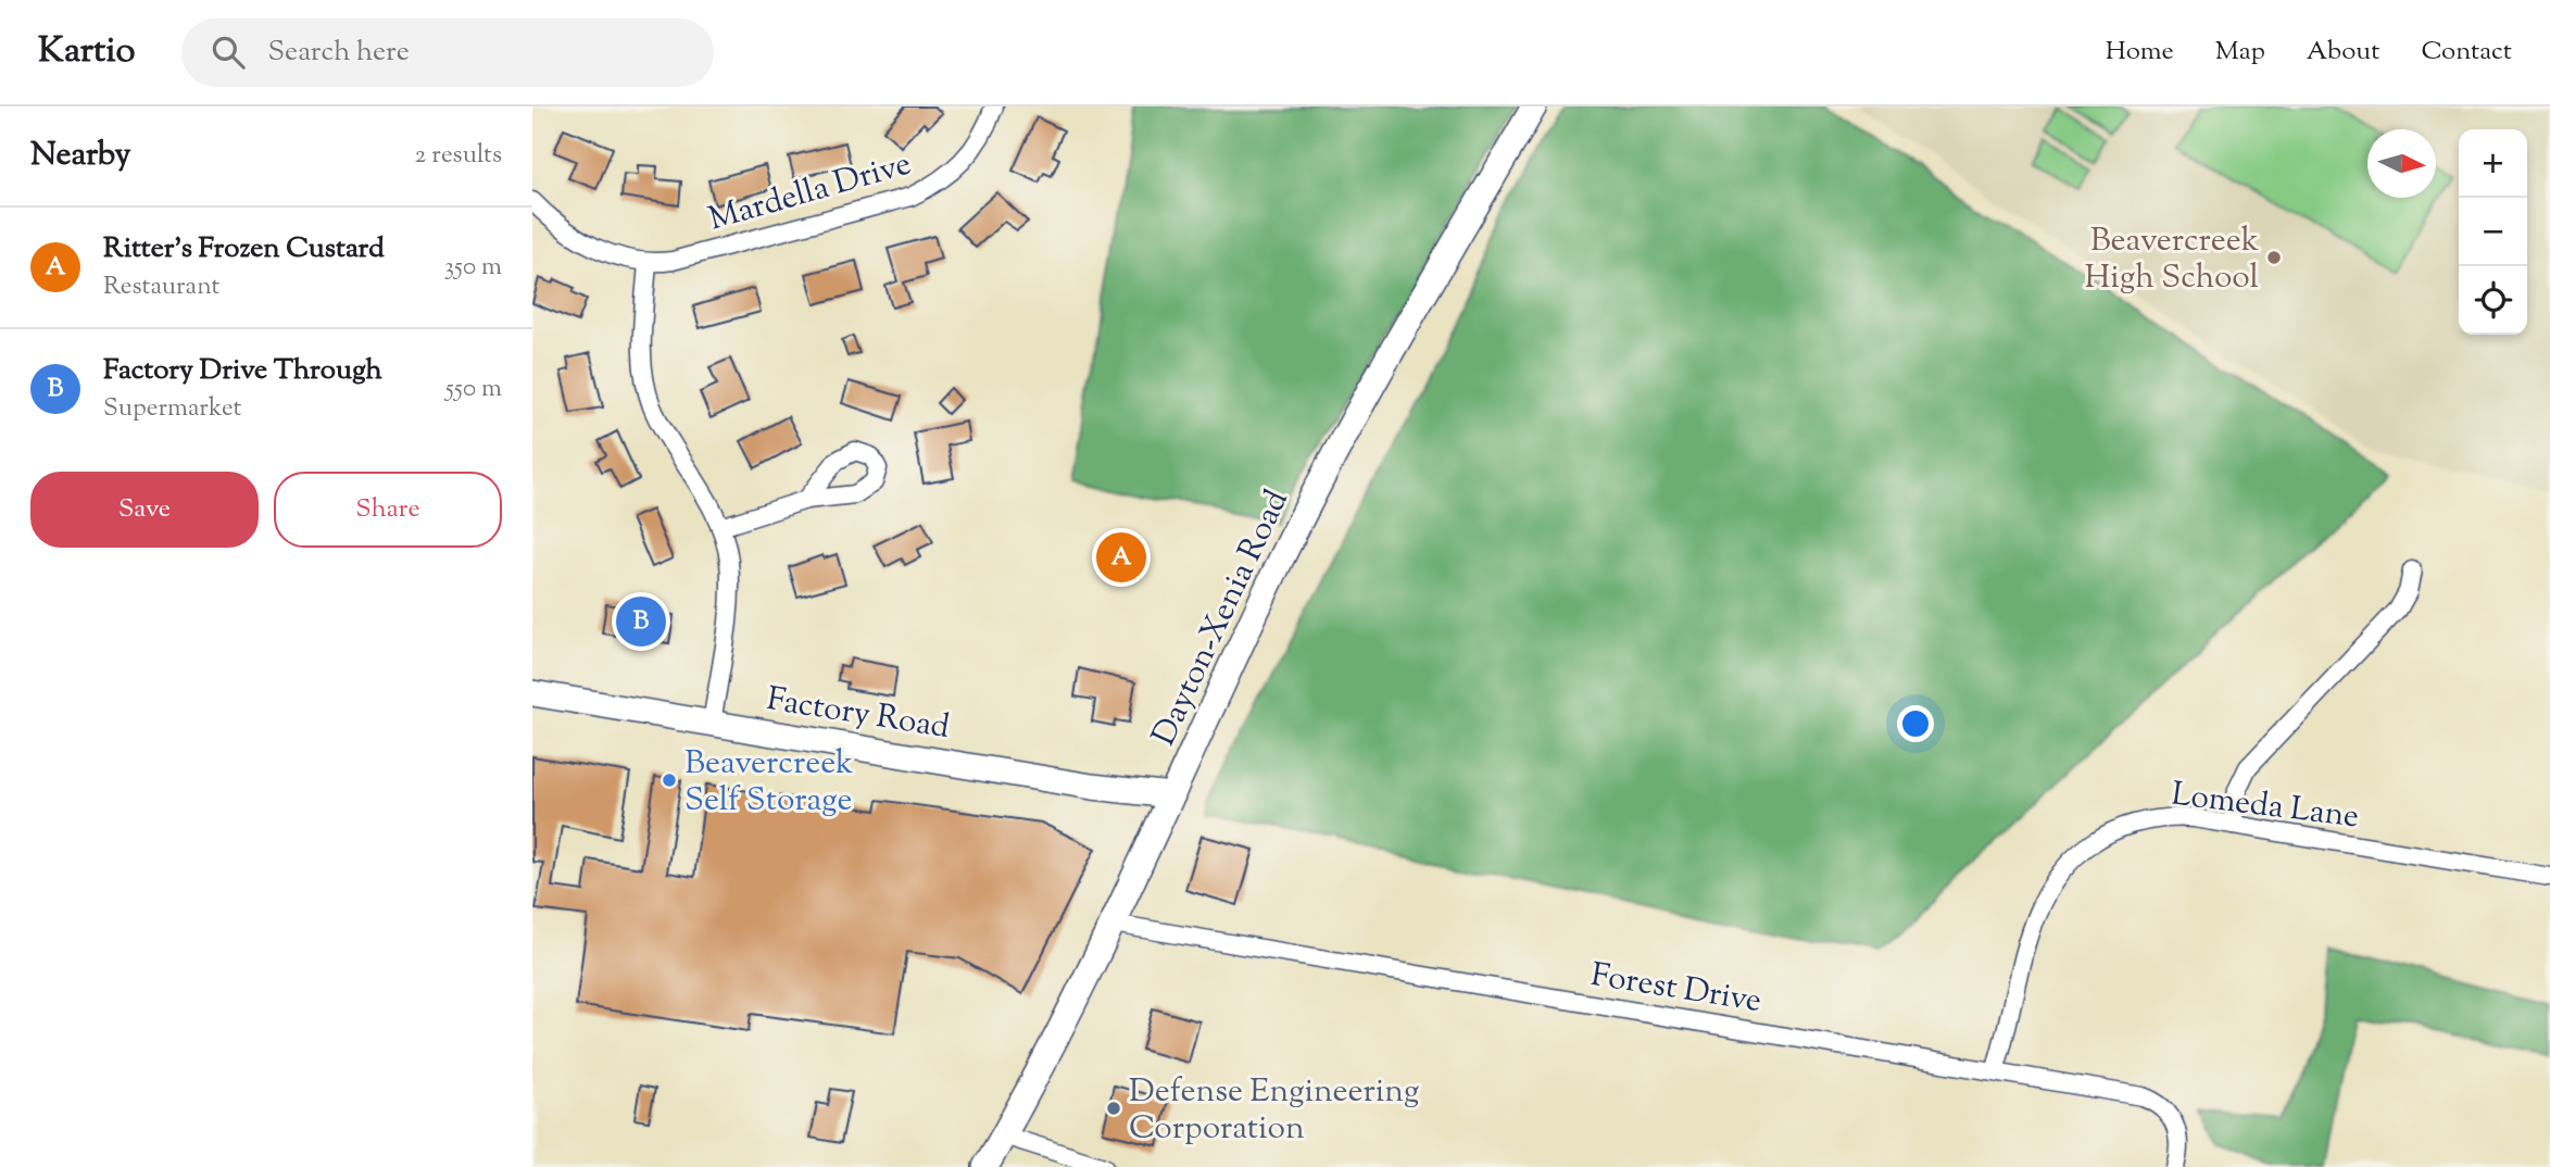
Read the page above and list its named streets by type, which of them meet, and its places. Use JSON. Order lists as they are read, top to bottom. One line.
{"streets":{"main road":["Dayton-Xenia Road","Factory Road"],"street":["Mardella Drive","Lomeda Lane","Forest Drive"]},"crossings":[["Dayton-Xenia Road","Factory Road"],["Dayton-Xenia Road","Forest Drive"],["Lomeda Lane","Forest Drive"]],"places":["Beavercreek High School","Beavercreek Self Storage","Defense Engineering Corporation"],"north":"right","page":{"header":"Kartio","search":"Search here","nav":["Home","Map","About","Contact"],"heading":["Nearby","2 results"],"map_buttons":["+","−"],"list":[{"mark":"A","name":"Ritter's Frozen Custard","note":"Restaurant","value":"350 m"},{"mark":"B","name":"Factory Drive Through","note":"Supermarket","value":"550 m"}],"buttons":["Save","Share"],"pins":["A","B"]}}
